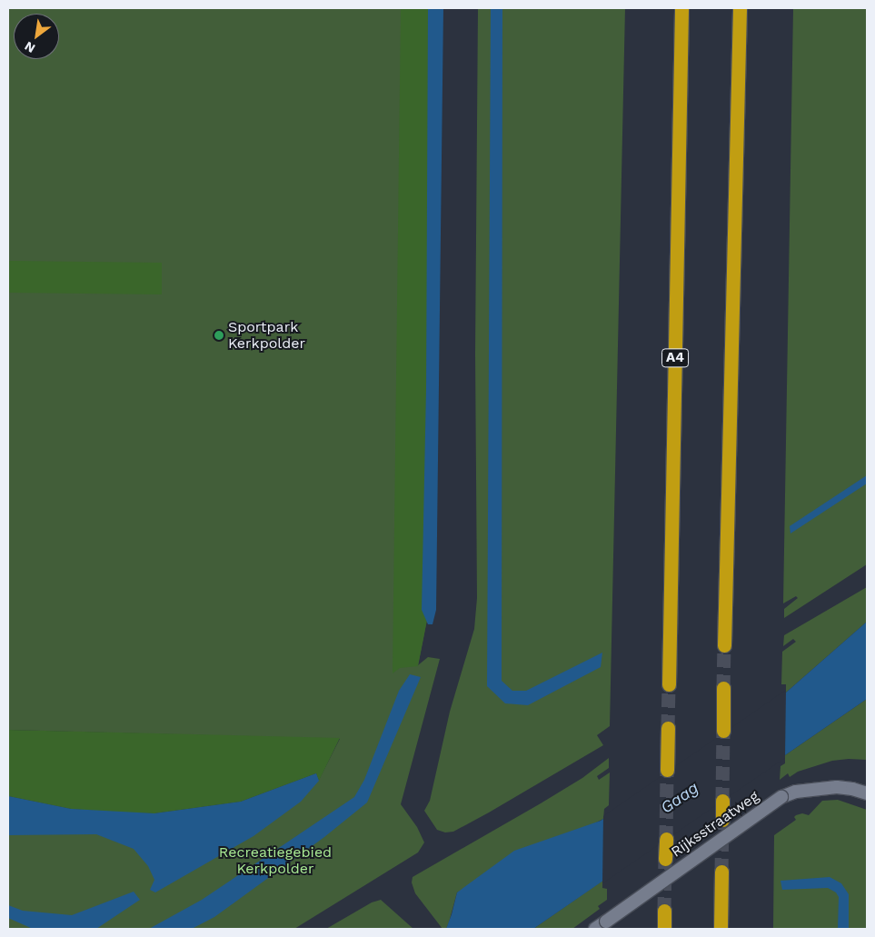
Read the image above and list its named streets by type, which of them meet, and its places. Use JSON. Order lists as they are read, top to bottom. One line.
{"streets":{"highway":["A4"],"street":["Rijksstraatweg"]},"water":["Gaag"],"parks":["Recreatiegebied Kerkpolder"],"places":["Sportpark Kerkpolder"],"north":"bottom left"}
